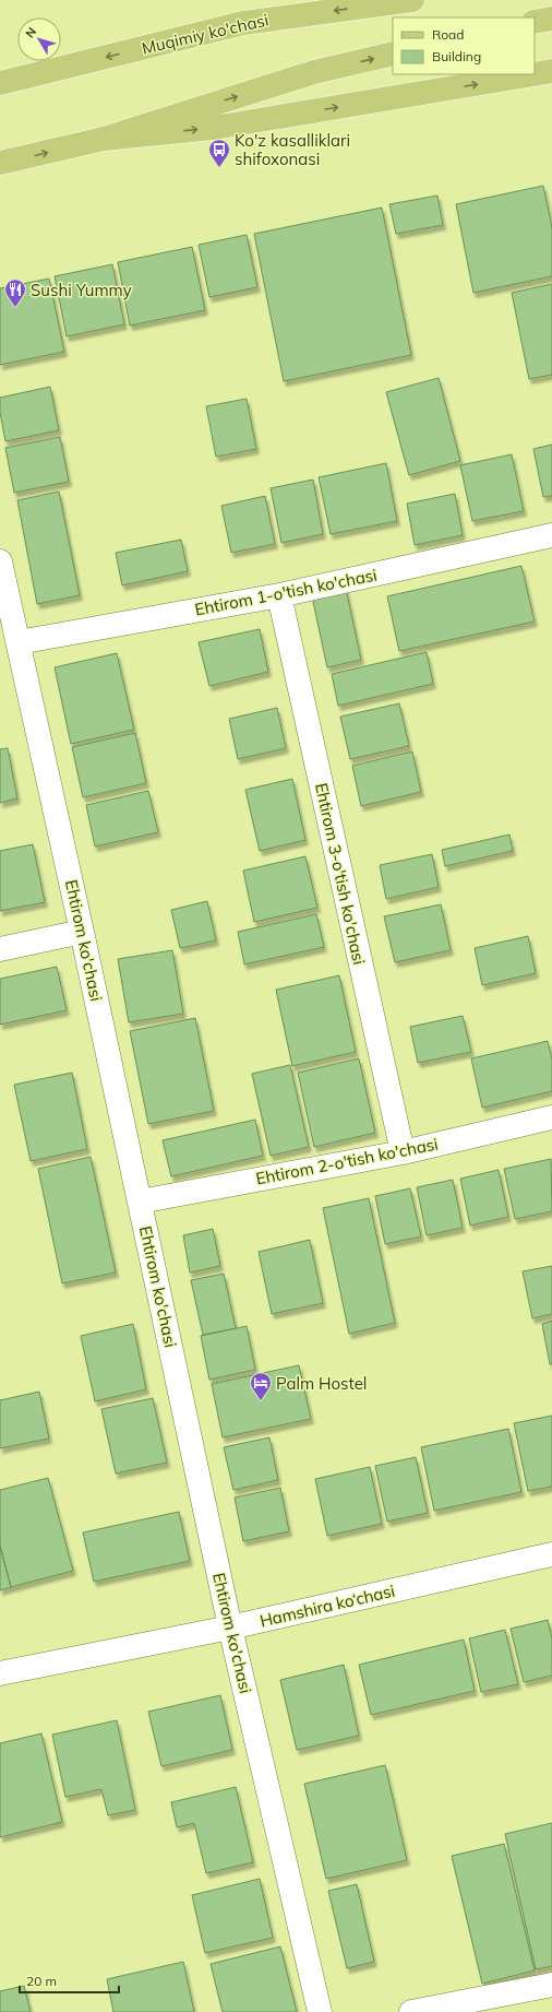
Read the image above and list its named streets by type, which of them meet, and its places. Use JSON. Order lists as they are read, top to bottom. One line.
{"streets":{"main road":["Muqimiy ko'chasi"],"street":["Ehtirom 1-o'tish ko'chasi","Ehtirom 3-o'tish ko'chasi","Ehtirom ko'chasi","Ehtirom 2-o'tish ko'chasi","Hamshira ko‘chasi"]},"crossings":[["Ehtirom 1-o'tish ko'chasi","Ehtirom 3-o'tish ko'chasi"],["Ehtirom 1-o'tish ko'chasi","Ehtirom ko'chasi"],["Ehtirom 3-o'tish ko'chasi","Ehtirom 2-o'tish ko'chasi"],["Ehtirom ko'chasi","Ehtirom 2-o'tish ko'chasi"],["Ehtirom ko'chasi","Hamshira ko‘chasi"]],"places":{"bus stop":["Ko'z kasalliklari shifoxonasi"],"restaurant":["Sushi Yummy"],"hotel":["Palm Hostel"]},"legend":["Road","Building"],"scale_bar":"20 m","north":"top left"}
